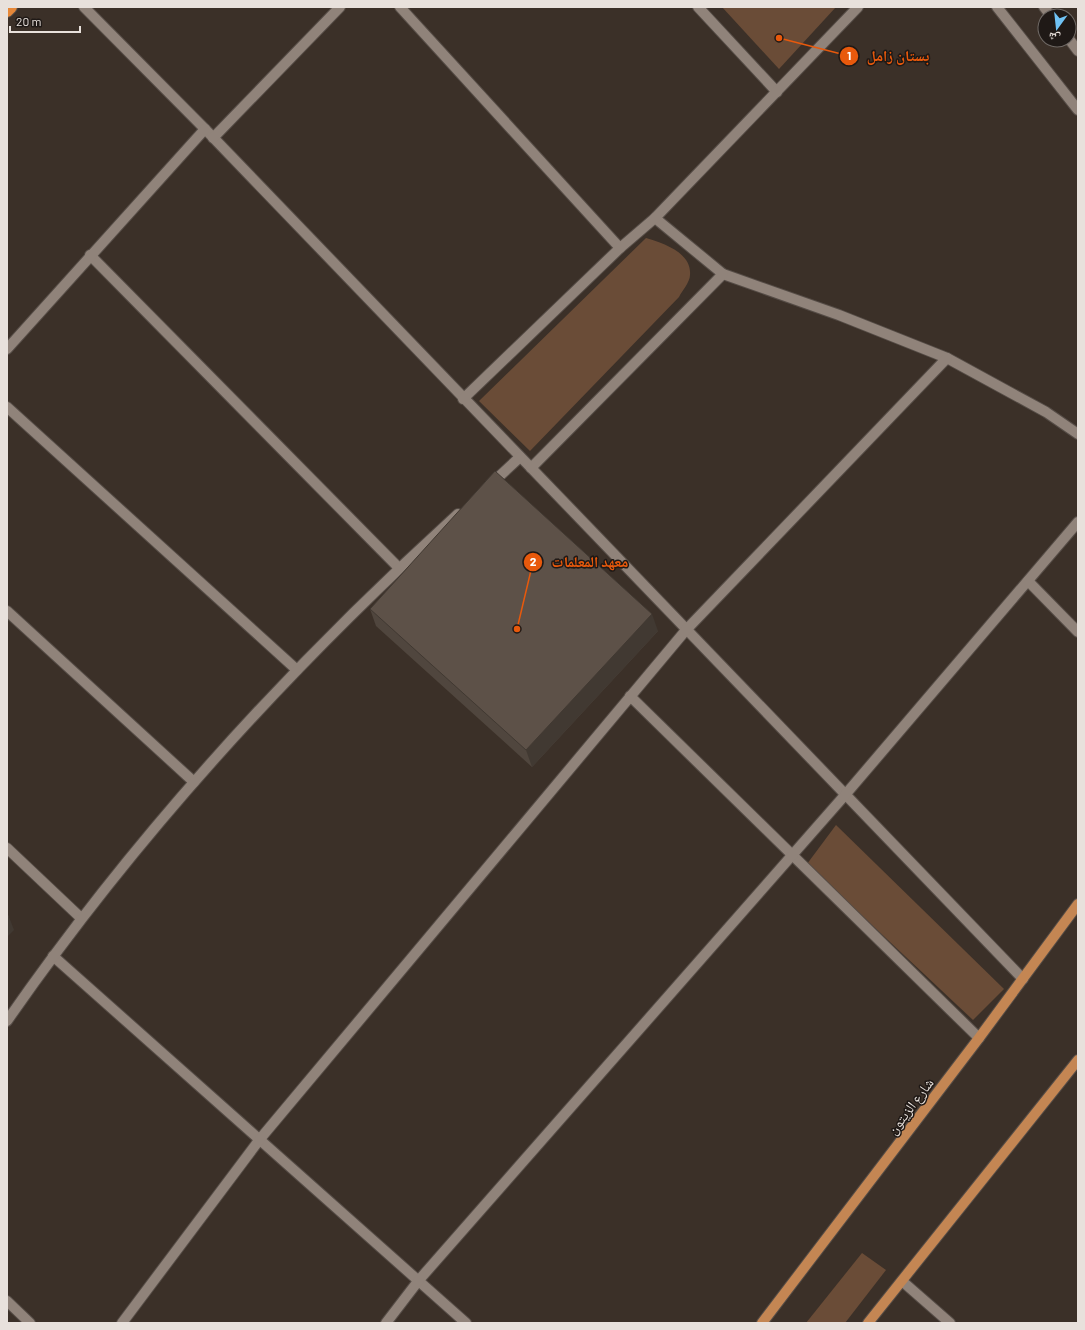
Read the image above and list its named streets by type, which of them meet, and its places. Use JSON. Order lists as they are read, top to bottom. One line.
{"streets":{"main road":["شارع الزيتون"]},"places":["بستان زامل","معهد المعلمات"],"scale_bar":"20 m","north":"bottom"}
